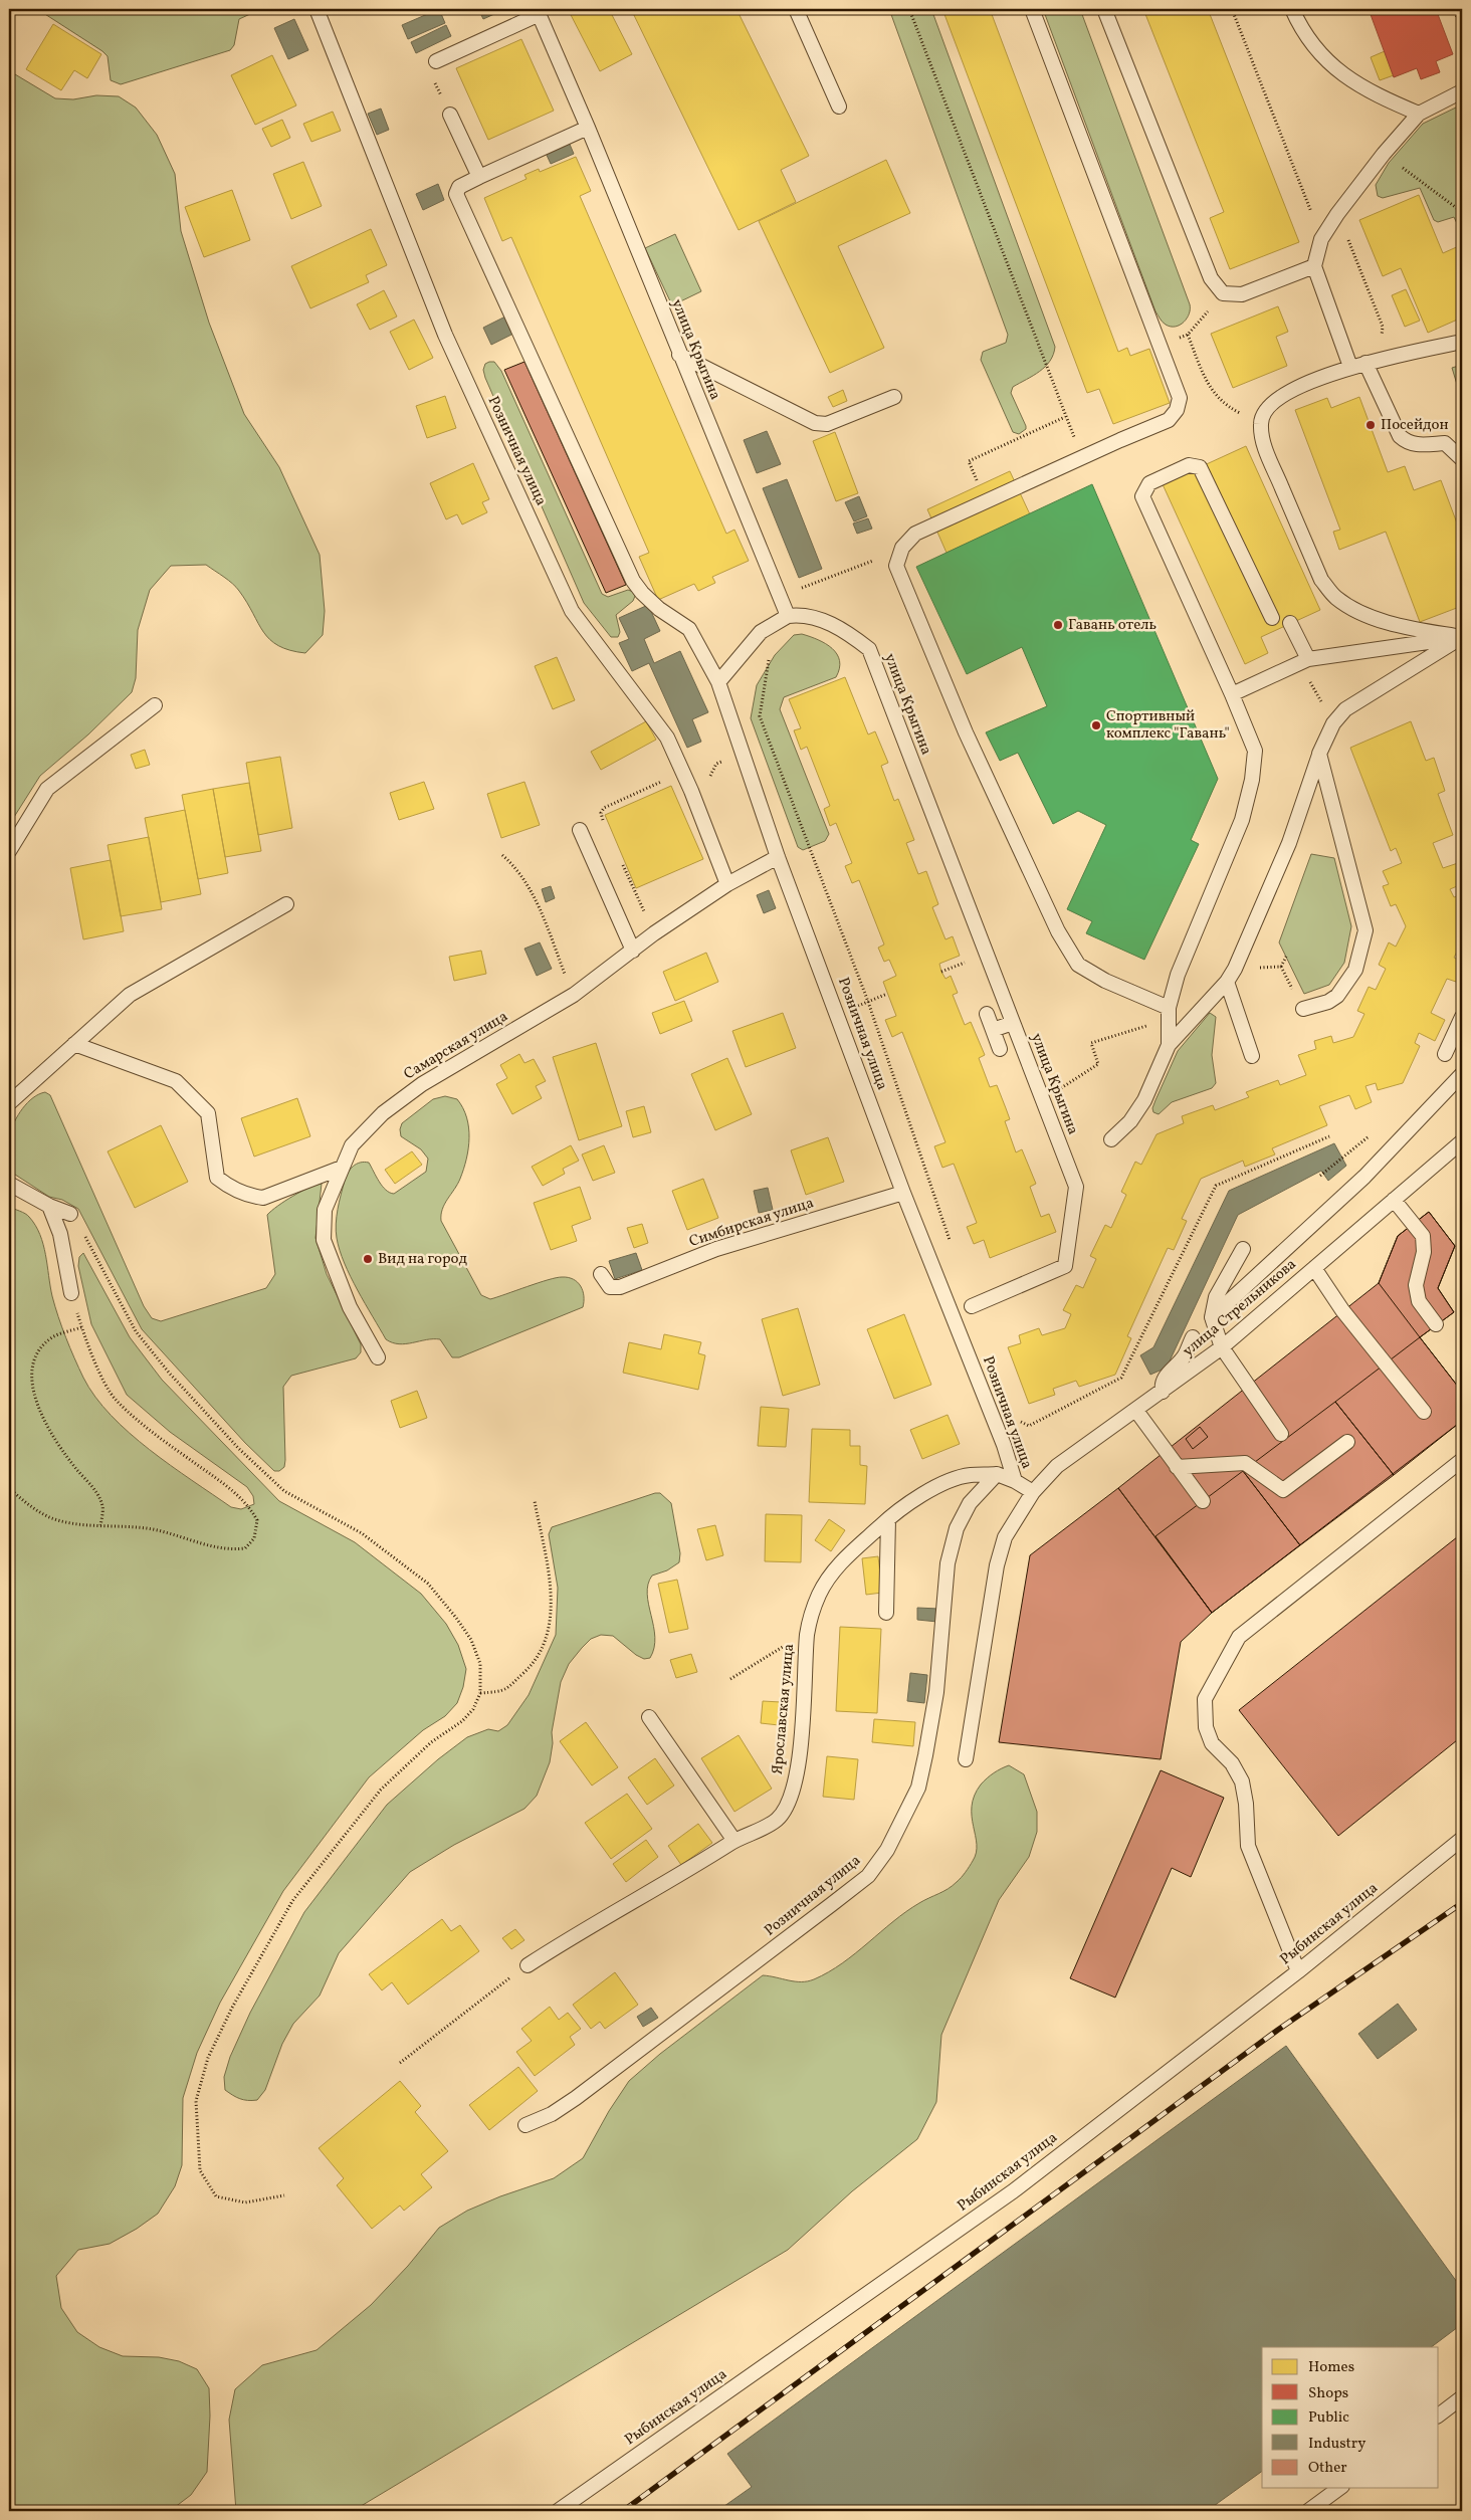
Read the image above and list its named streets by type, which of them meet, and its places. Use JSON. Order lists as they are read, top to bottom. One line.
{"streets":{"lane":["улица Крыгина","Розничная улица","Самарская улица","Симбирская улица","улица Стрельникова","Ярославская улица","Рыбинская улица"]},"crossings":[["улица Крыгина","Розничная улица"],["Розничная улица","Самарская улица"],["Розничная улица","Симбирская улица"],["Розничная улица","Ярославская улица"]],"places":["Посейдон","Гавань отель","Спортивный комплекс \"Гавань\"","Вид на город"],"legend":["Homes","Shops","Public","Industry","Other"]}
